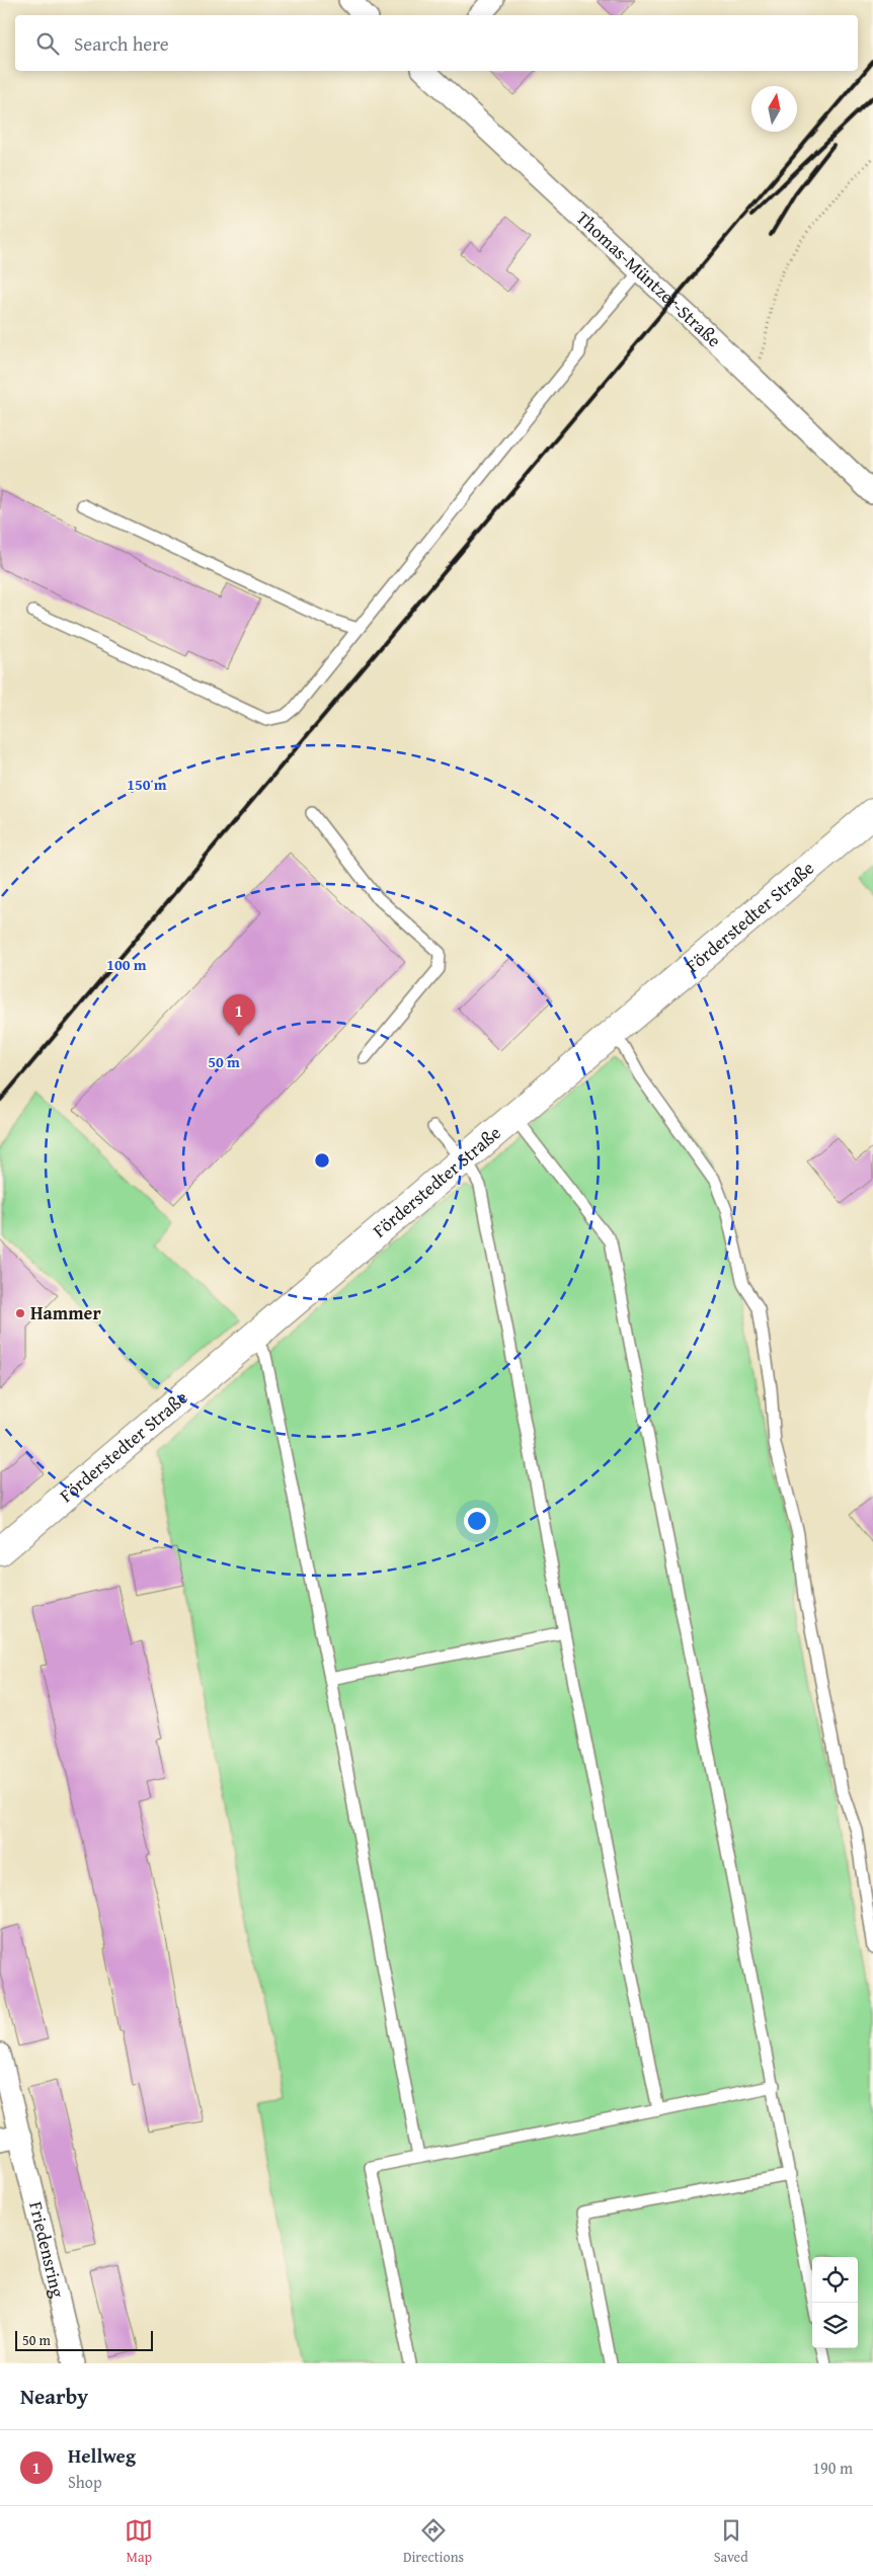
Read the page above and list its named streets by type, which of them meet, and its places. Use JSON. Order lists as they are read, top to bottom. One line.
{"streets":{"main road":["Förderstedter Straße"],"street":["Thomas-Müntzer-Straße","Friedensring"]},"places":["Hammer"],"scale_bar":"50 m","north":"top","page":{"search":"Search here","pins":"1","scale":"50 m","heading":"Nearby","list":[{"mark":"1","name":"Hellweg","note":"Shop","value":"190 m"}],"nav":["Map","Directions","Saved"]},"rings":["150 m","100 m","50 m"]}
